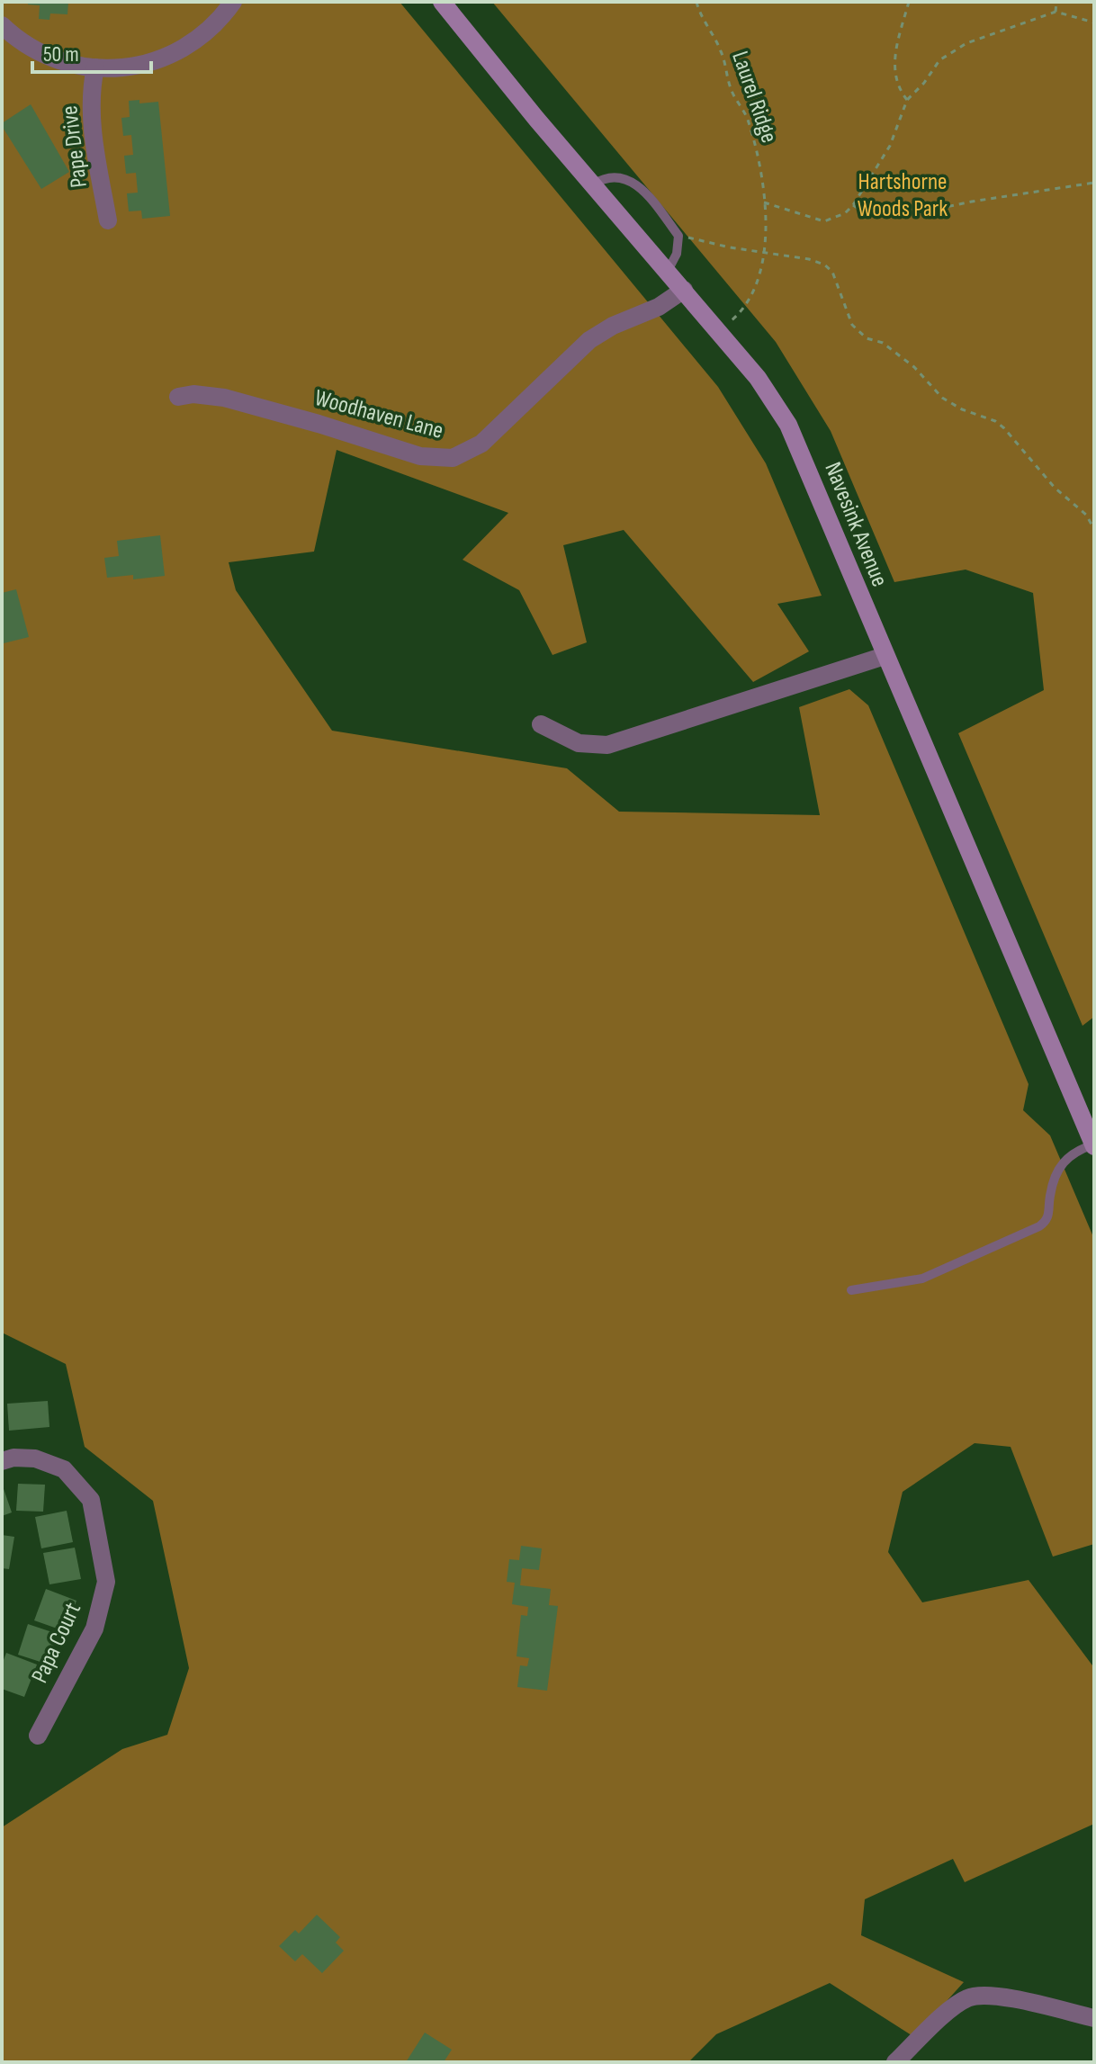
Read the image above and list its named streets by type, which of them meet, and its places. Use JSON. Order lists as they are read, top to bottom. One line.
{"streets":{"main road":["Navesink Avenue"],"street":["Pape Drive","Woodhaven Lane","Papa Court"],"path":["Laurel Ridge"]},"crossings":[["Laurel Ridge","Navesink Avenue"],["Woodhaven Lane","Navesink Avenue"]],"parks":["Hartshorne Woods Park"],"scale_bar":"50 m"}
